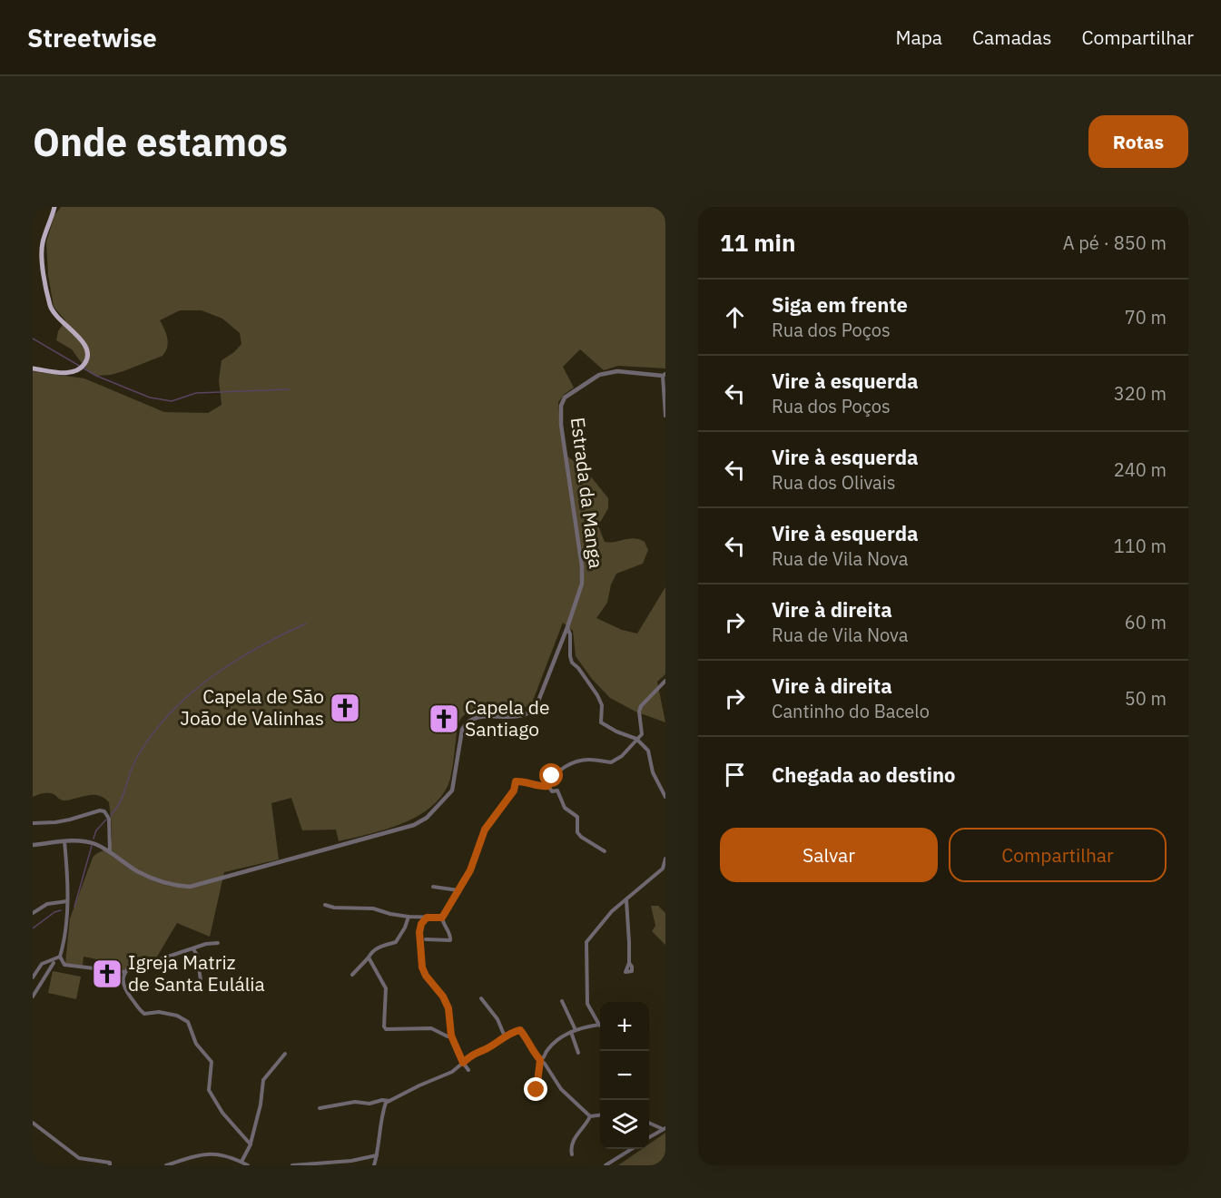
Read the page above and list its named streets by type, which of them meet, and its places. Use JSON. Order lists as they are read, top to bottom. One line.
{"streets":{"street":["Estrada da Manga"]},"places":{"church":["Capela de São João de Valinhas","Capela de Santiago","Igreja Matriz de Santa Eulália"]},"page":{"header":"Streetwise","nav":["Mapa","Camadas","Compartilhar"],"buttons":["Rotas",["Salvar","Compartilhar"]],"title":"Onde estamos","heading":["11 min","A pé · 850 m"],"list":[["Siga em frente","Rua dos Poços","70 m"],["Vire à esquerda","Rua dos Poços","320 m"],["Vire à esquerda","Rua dos Olivais","240 m"],["Vire à esquerda","Rua de Vila Nova","110 m"],["Vire à direita","Rua de Vila Nova","60 m"],["Vire à direita","Cantinho do Bacelo","50 m"],"Chegada ao destino"],"map_buttons":["+","−"]}}
